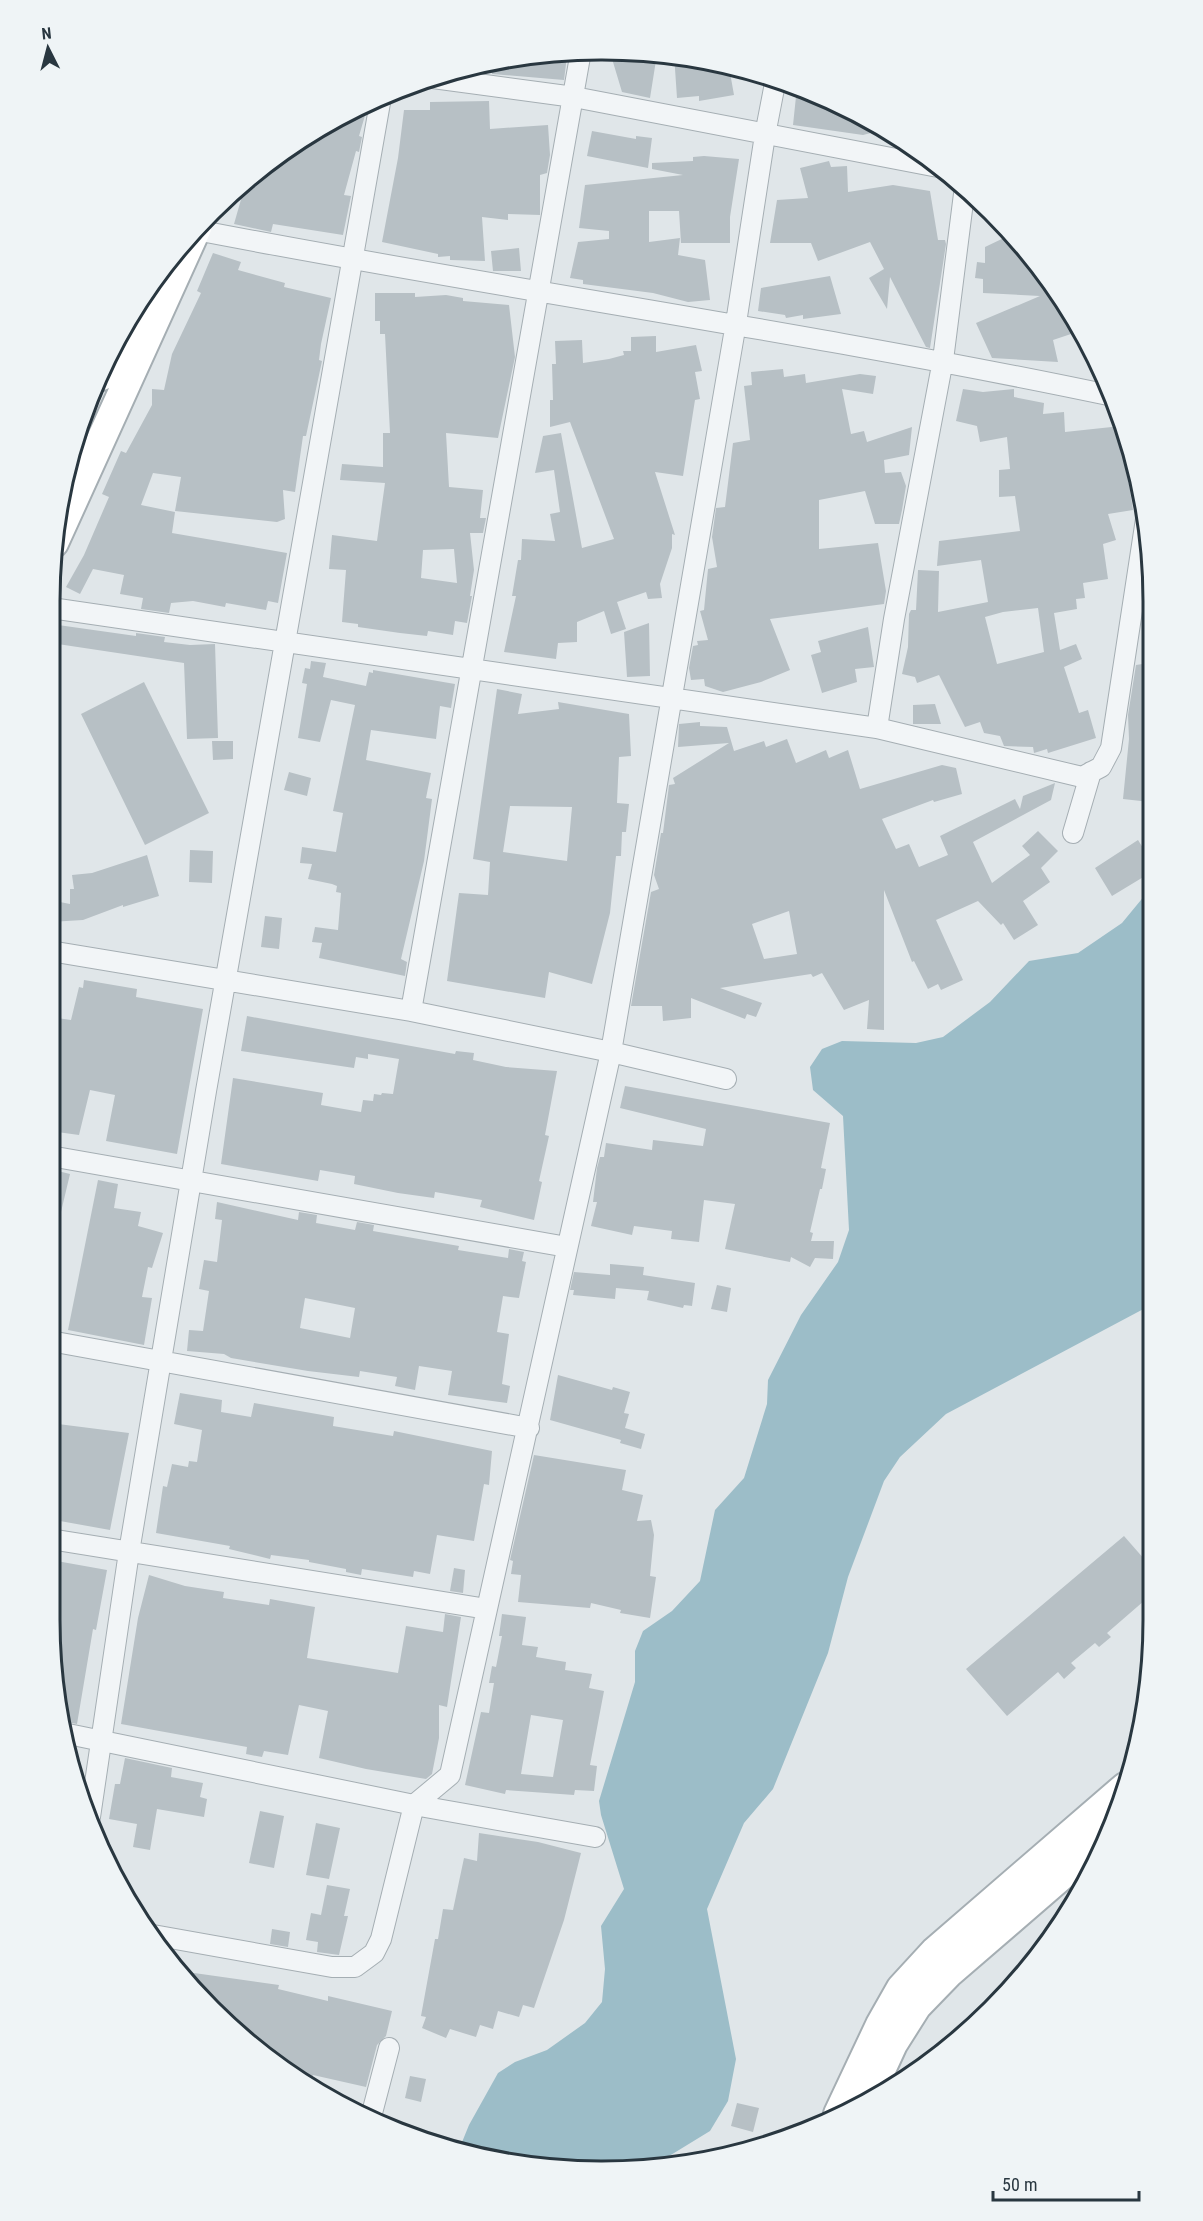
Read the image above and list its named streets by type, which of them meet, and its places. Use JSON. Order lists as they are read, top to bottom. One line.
{"scale_bar":"50 m","north":"top"}
